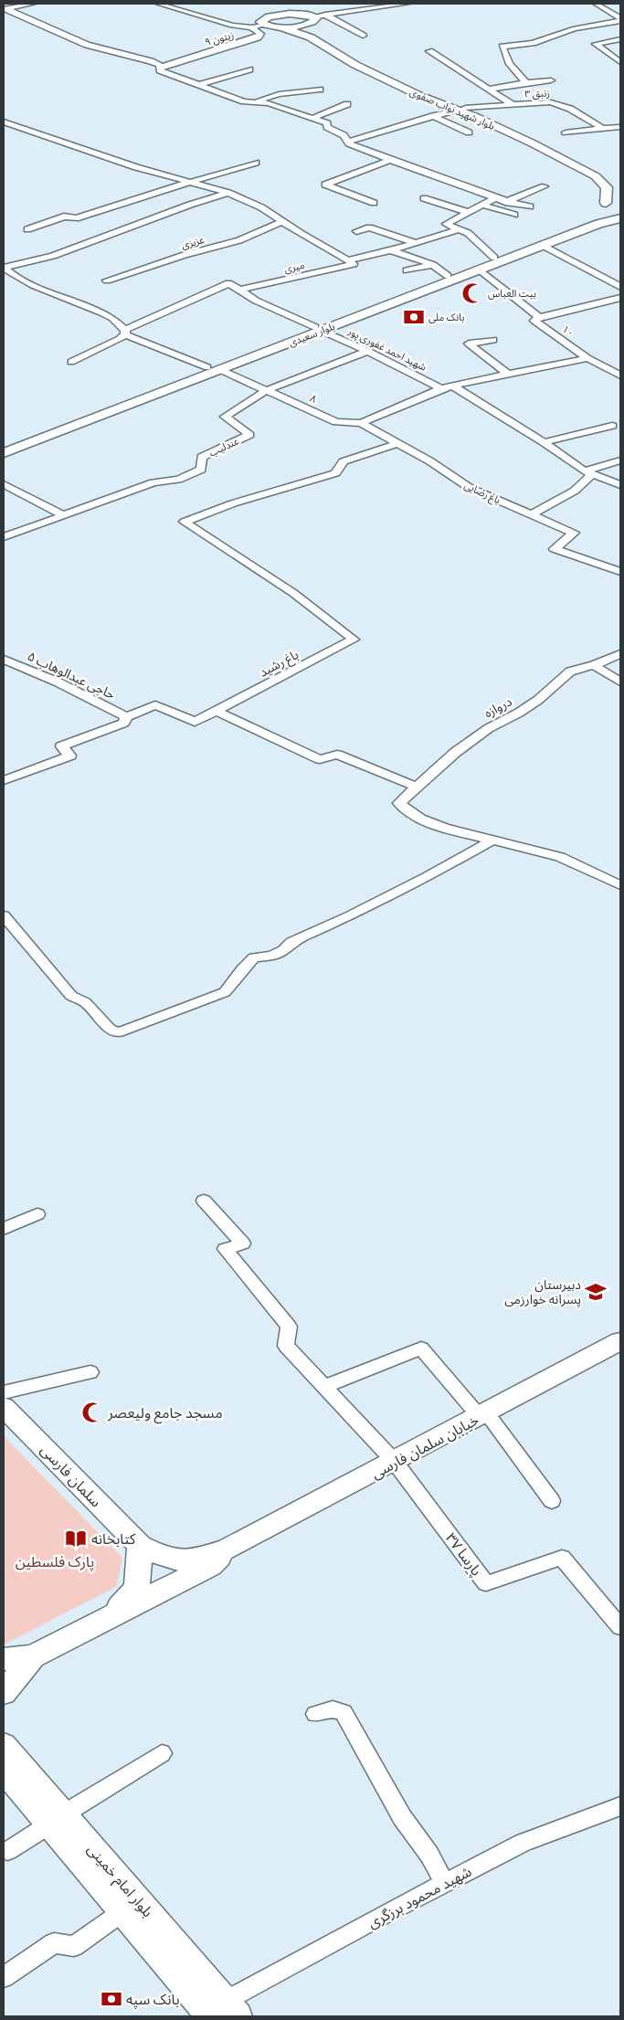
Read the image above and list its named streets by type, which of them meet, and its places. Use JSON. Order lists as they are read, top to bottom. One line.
{"streets":{"main road":["بلوار شهید نواب صفوی","بلوار سعیدی","خیابان سلمان فارسی","سلمان فارسی","بلوار امام خمینی"],"street":["زیتون ۹","زنبق ۳","عزیزی","میری","۱۰","شهید احمد غفوری پور","۸","عندلیب","باغ رضایی","باغ رشید","حاجی عبدالوهاب ۵","دروازه","پارسا ۳۷","شهید محمود برزگری"]},"crossings":[["زنبق ۳","بلوار شهید نواب صفوی"],["بلوار شهید نواب صفوی","بلوار سعیدی"],["میری","شهید احمد غفوری پور"],["۱۰","بلوار سعیدی"],["بلوار سعیدی","شهید احمد غفوری پور"],["بلوار سعیدی","۸"],["۸","عندلیب"],["۸","باغ رضایی"],["۸","باغ رشید"],["باغ رضایی","باغ رشید"],["باغ رشید","حاجی عبدالوهاب ۵"],["خیابان سلمان فارسی","سلمان فارسی"],["خیابان سلمان فارسی","پارسا ۳۷"],["بلوار امام خمینی","شهید محمود برزگری"]],"parks":["پارک فلسطین"],"places":{"mosque":["بیت العباس","مسجد جامع ولیعصر"],"bank":["بانک ملی","بانک سپه"],"school or university":["دبیرستان پسرانه خوارزمی"],"library":["کتابخانه"]}}
